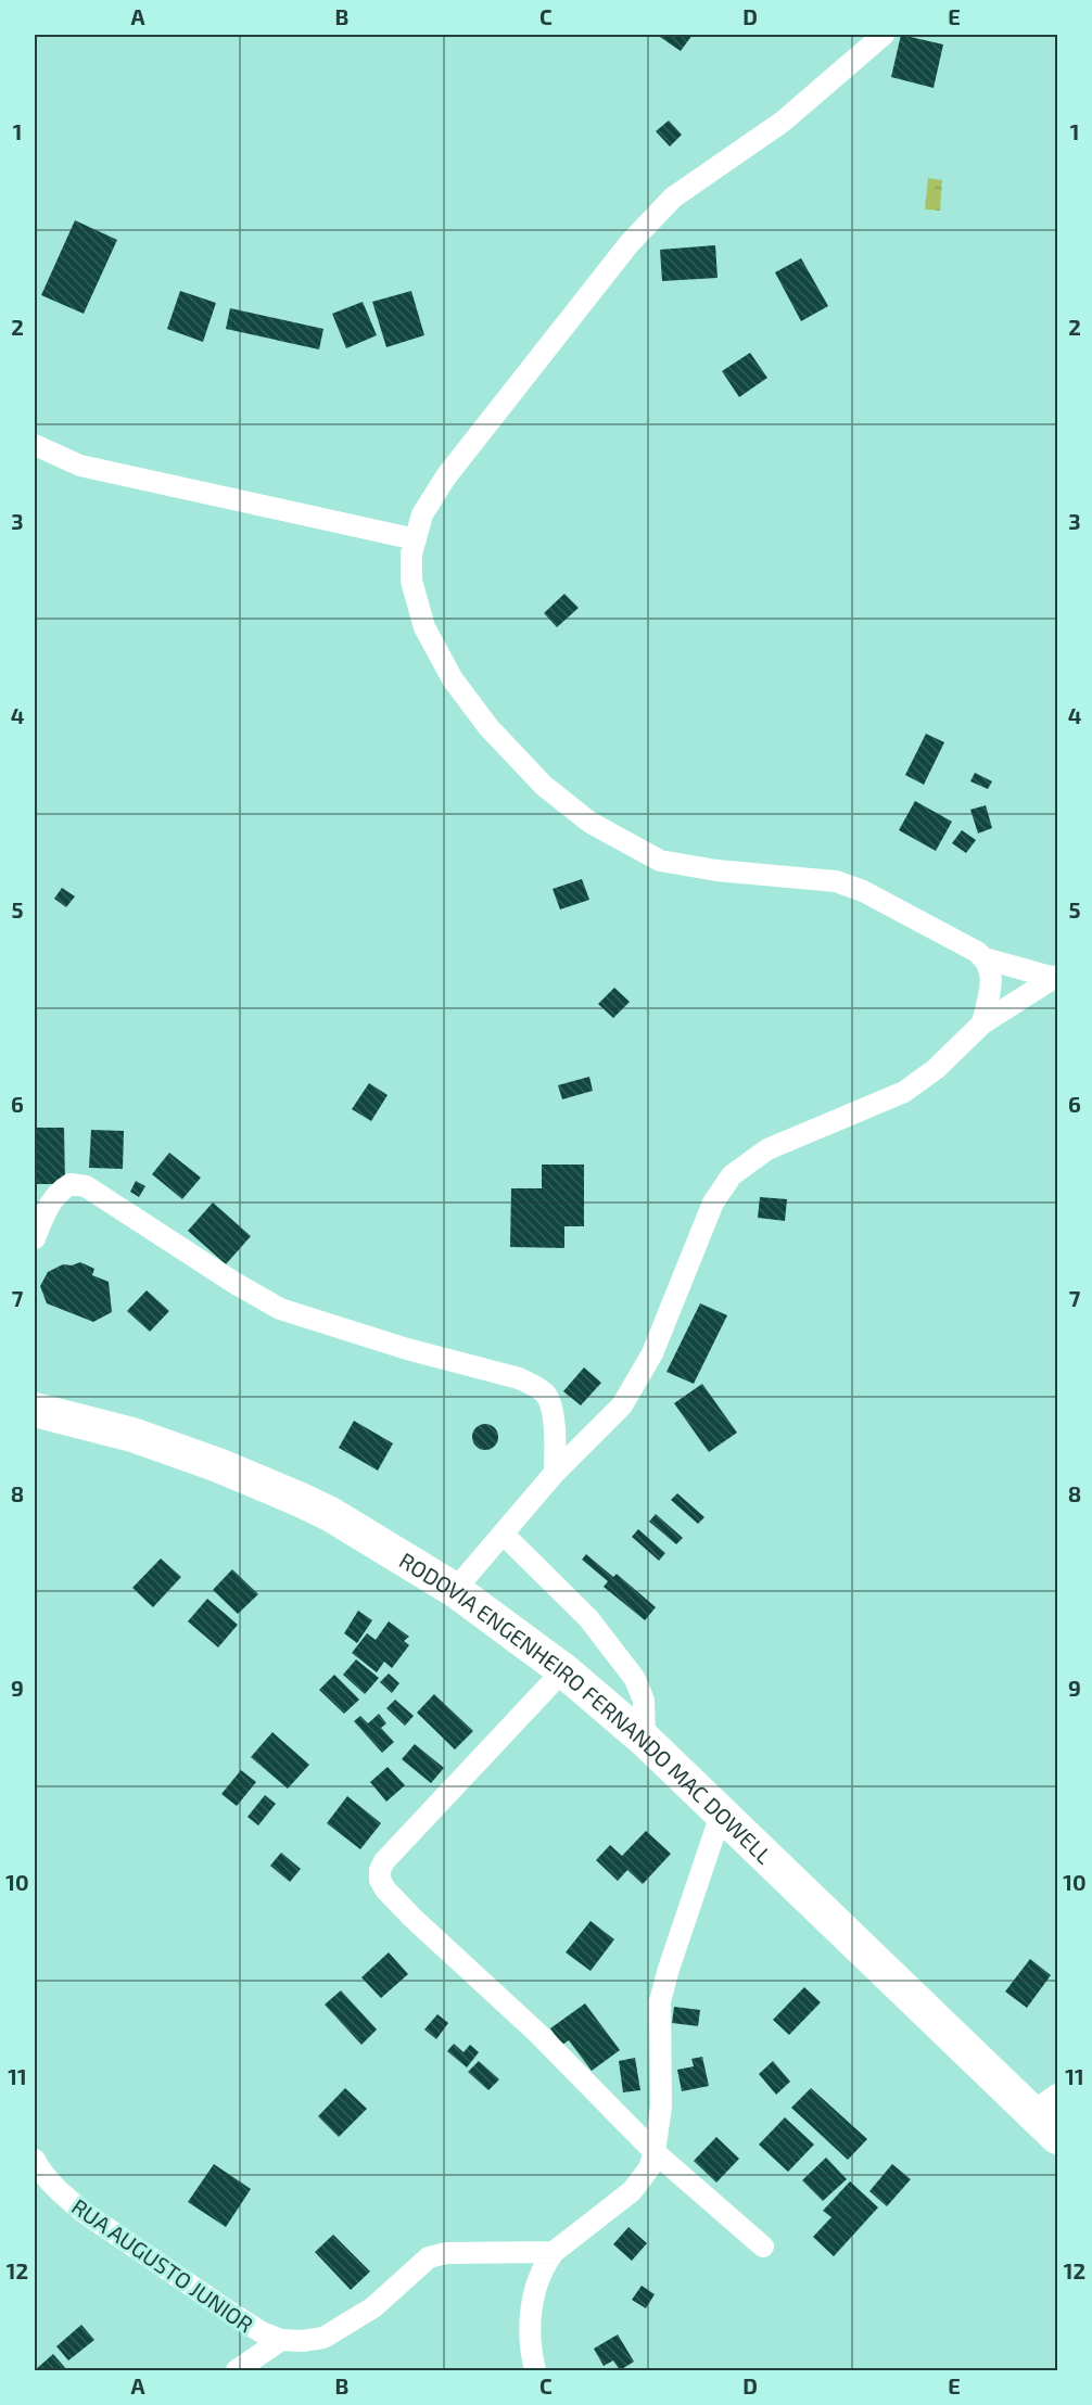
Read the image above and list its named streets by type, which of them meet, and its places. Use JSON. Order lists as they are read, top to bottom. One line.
{"streets":{"main road":["RODOVIA ENGENHEIRO FERNANDO MAC DOWELL"],"street":["RUA AUGUSTO JUNIOR"]},"grid":{"columns":["A","B","C","D","E"],"rows":["1","2","3","4","5","6","7","8","9","10","11","12"]}}
